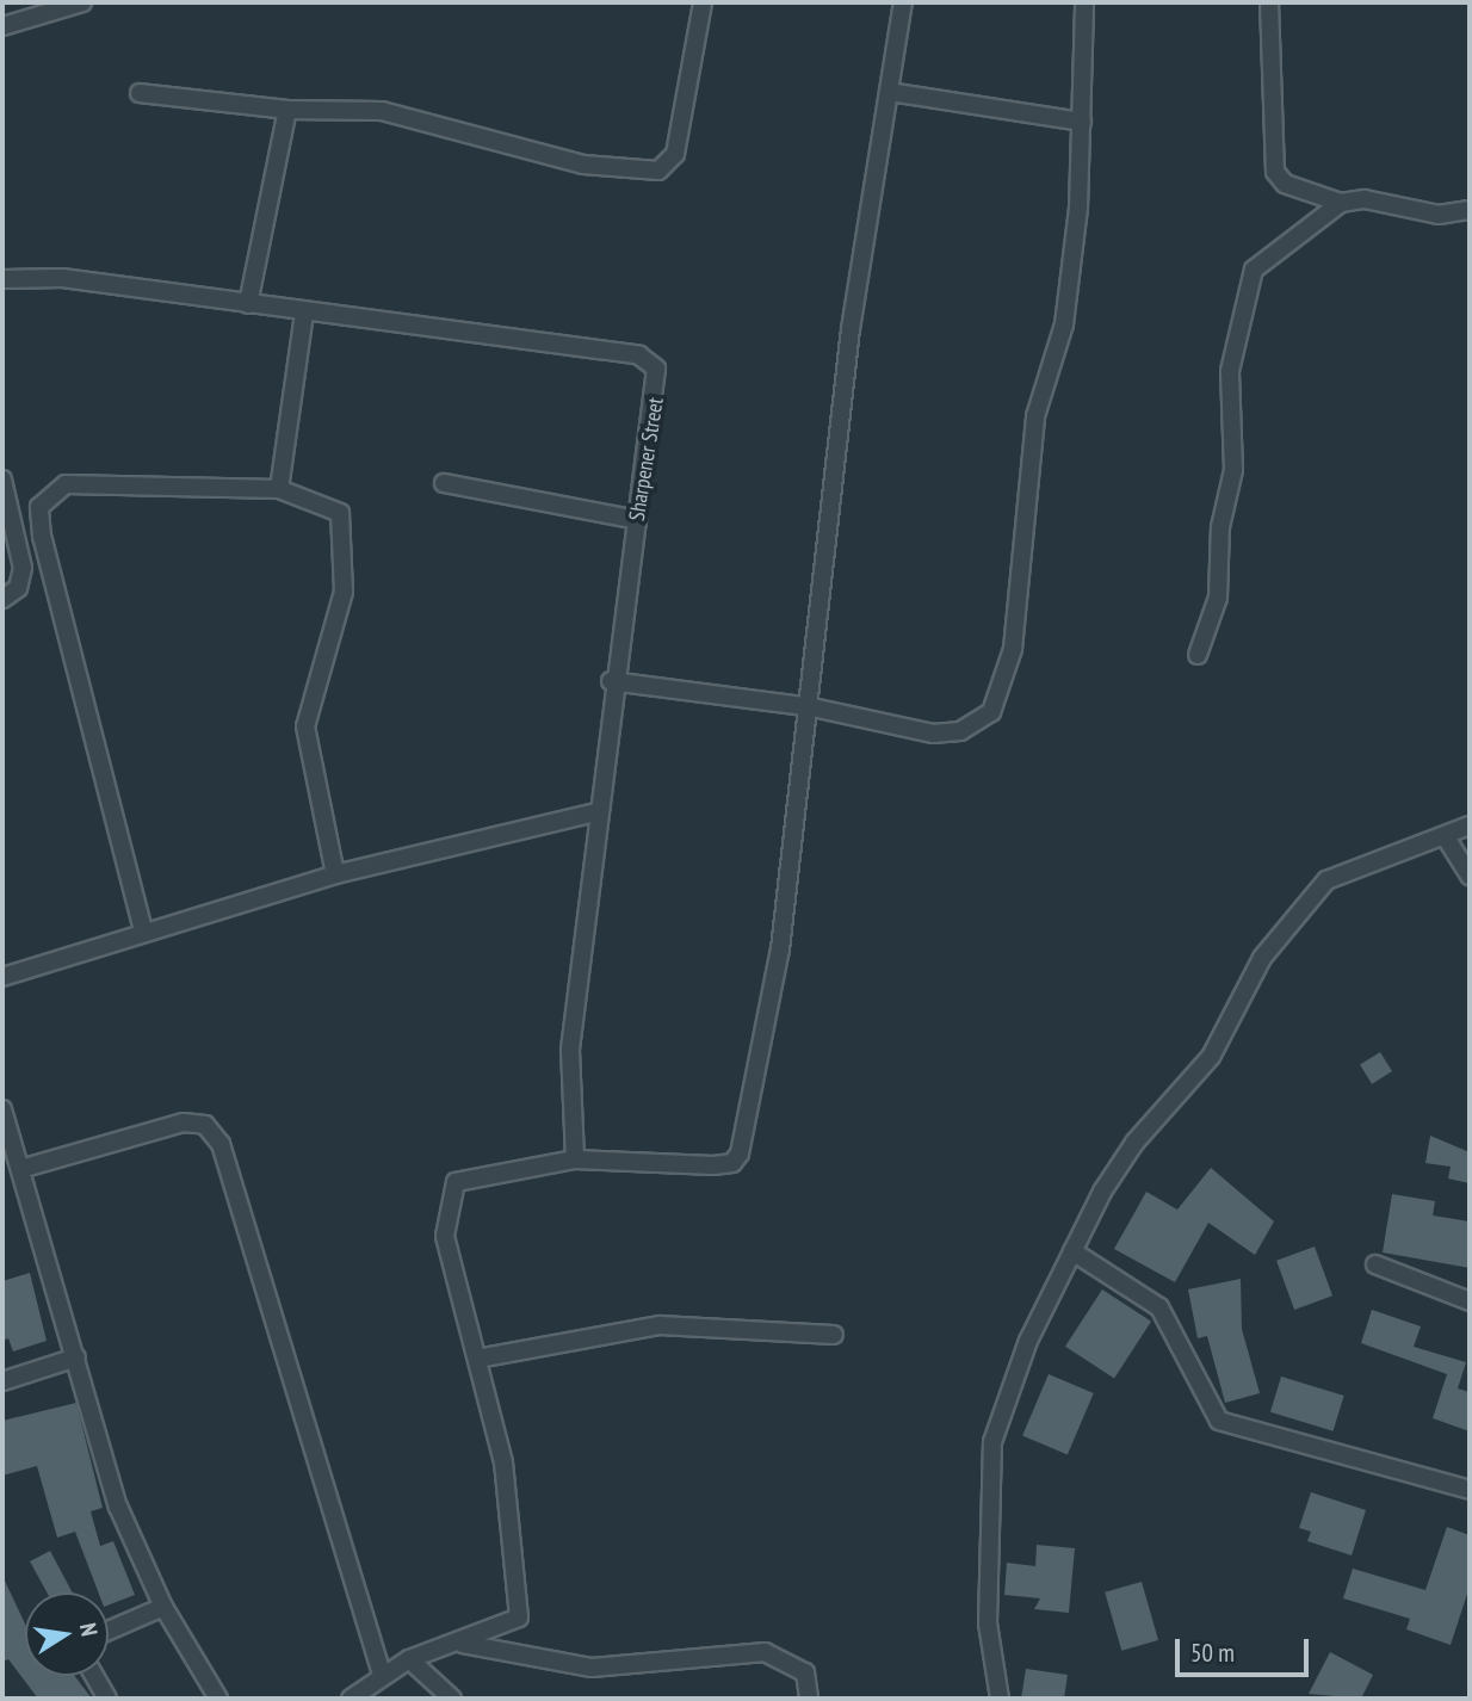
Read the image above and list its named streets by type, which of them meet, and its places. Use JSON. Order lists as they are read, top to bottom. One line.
{"streets":{"street":["Sharpener Street"]},"scale_bar":"50 m","north":"right"}
